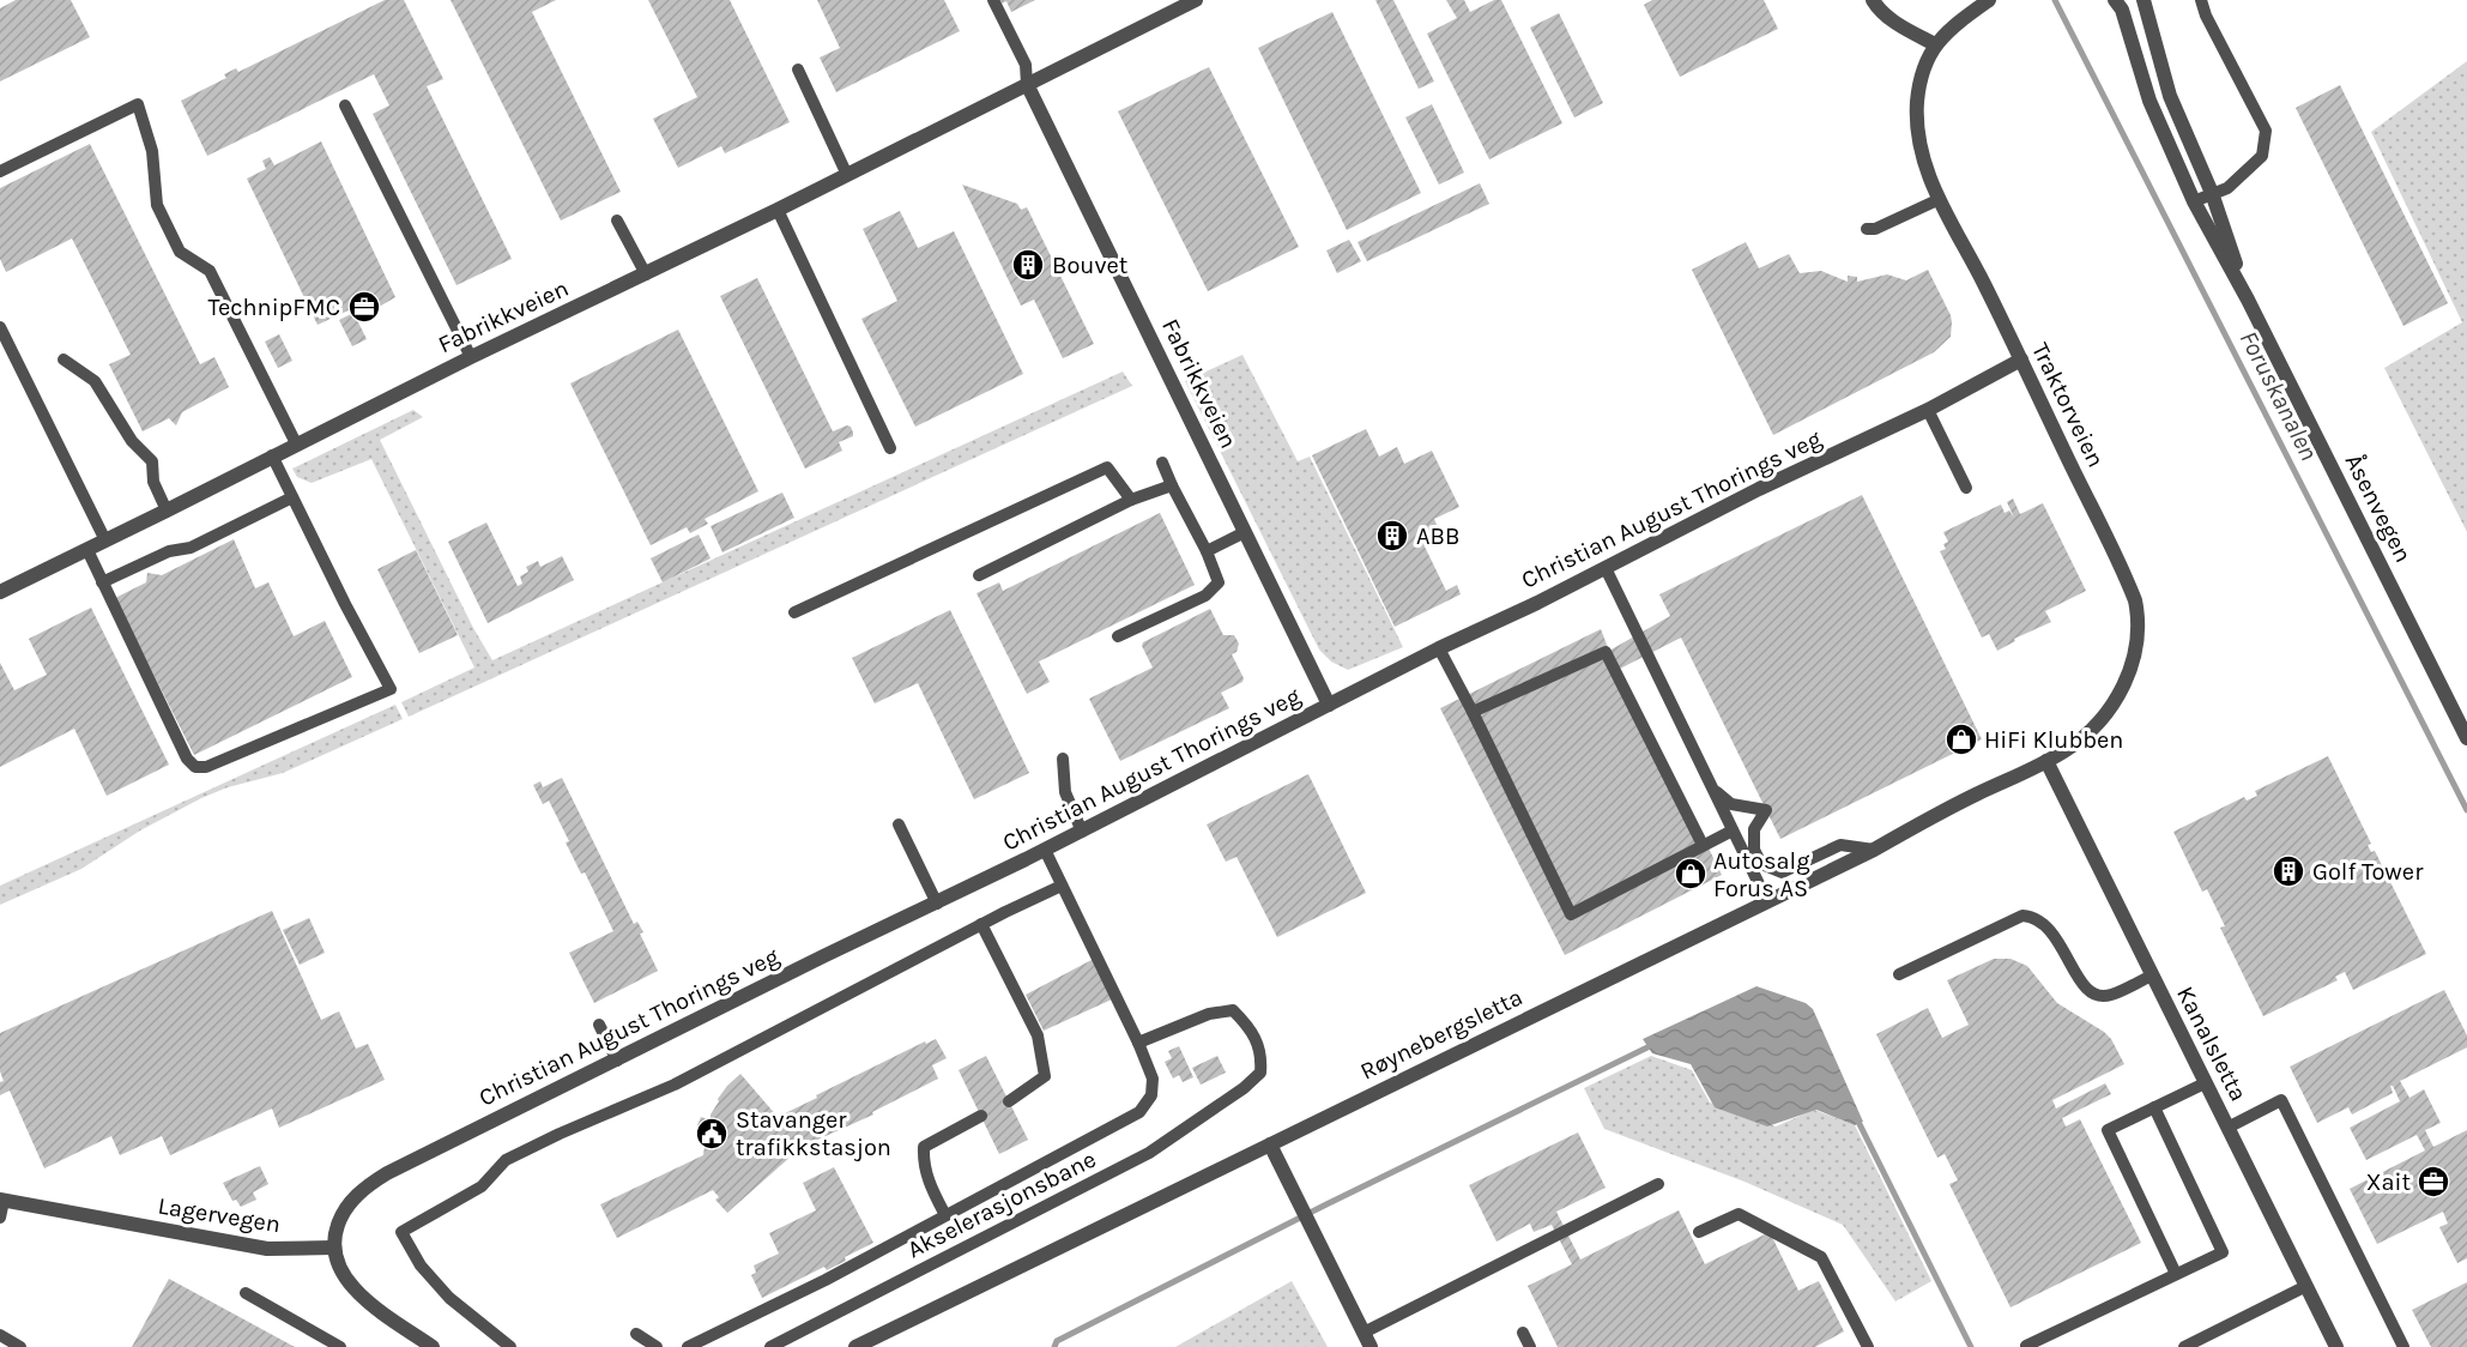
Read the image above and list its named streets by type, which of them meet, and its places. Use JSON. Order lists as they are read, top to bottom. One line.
{"streets":{"street":["Fabrikkveien","Traktorveien","Åsenvegen","Christian August Thorings veg","Røynebergsletta","Kanalsletta","Lagervegen"],"lane":["Akselerasjonsbane"]},"crossings":[["Fabrikkveien","Christian August Thorings veg"],["Traktorveien","Christian August Thorings veg"],["Traktorveien","Røynebergsletta"],["Traktorveien","Kanalsletta"],["Christian August Thorings veg","Lagervegen"],["Røynebergsletta","Kanalsletta"]],"water":["Foruskanalen"],"places":{"building":["Bouvet","ABB","Golf Tower"],"office":["TechnipFMC","Xait"],"shop":["HiFi Klubben","Autosalg Forus AS"],"public building":["Stavanger trafikkstasjon"]}}
